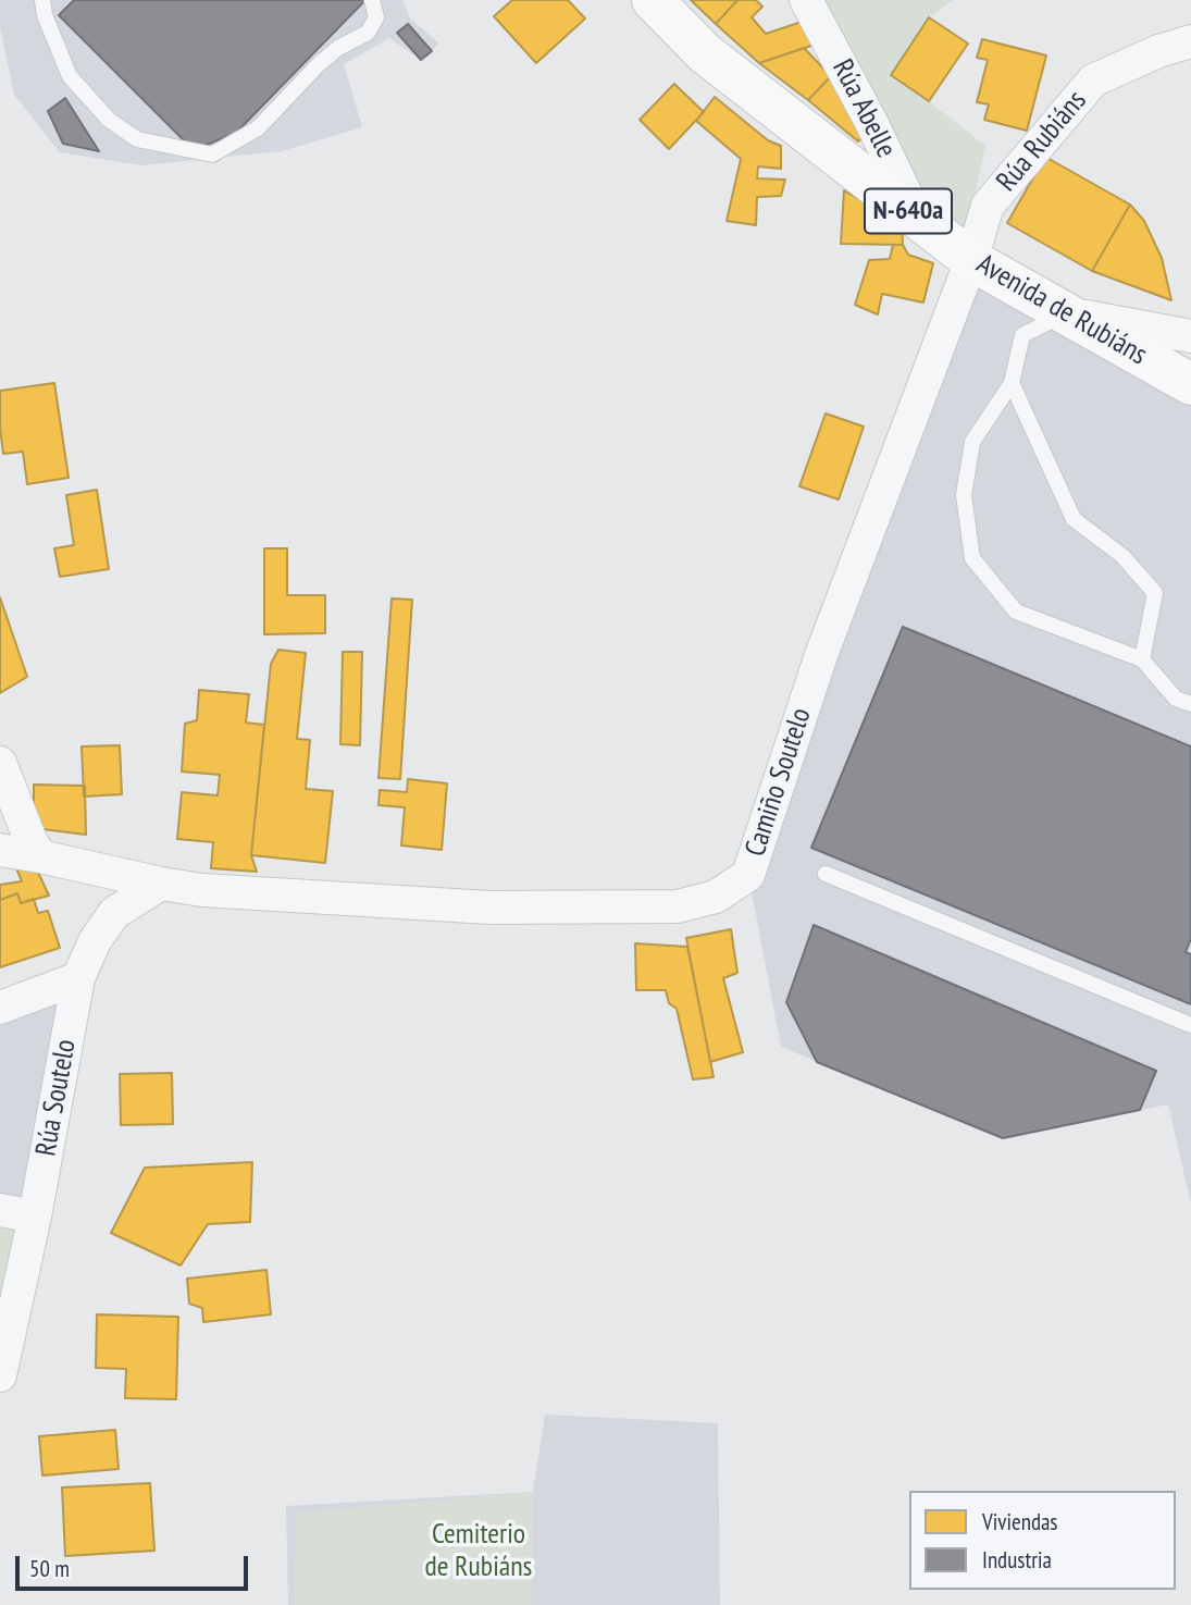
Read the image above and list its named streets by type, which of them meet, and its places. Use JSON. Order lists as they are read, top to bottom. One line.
{"streets":{"main road":["N-640a","Avenida de Rubiáns"],"street":["Rúa Abelle","Rúa Rubiáns","Camiño Soutelo","Rúa Soutelo"]},"crossings":[["Rúa Abelle","Avenida de Rubiáns"],["Rúa Rubiáns","Avenida de Rubiáns"],["Rúa Rubiáns","Camiño Soutelo"],["Avenida de Rubiáns","Camiño Soutelo"],["Camiño Soutelo","Rúa Soutelo"]],"parks":["Cemiterio de Rubiáns"],"legend":["Viviendas","Industria"],"scale_bar":"50 m"}
